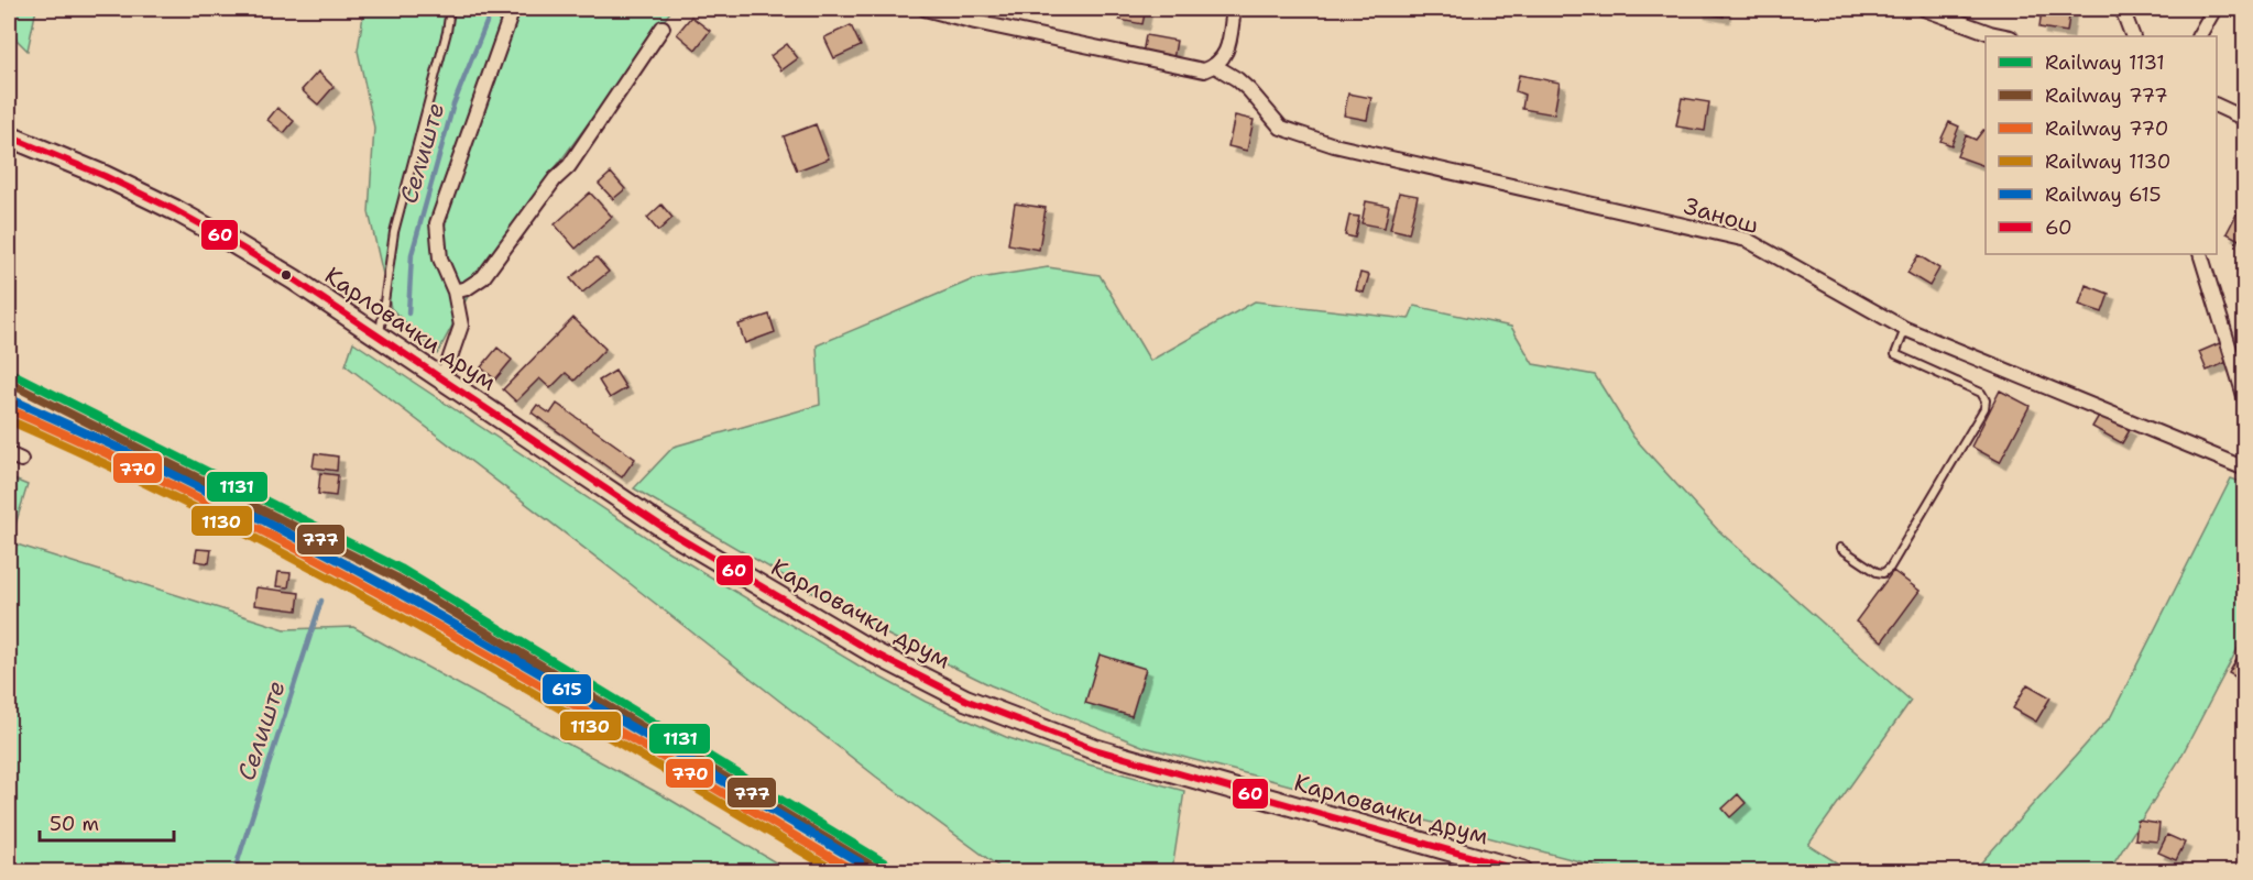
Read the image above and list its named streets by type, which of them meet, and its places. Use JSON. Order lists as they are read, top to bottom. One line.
{"streets":{"main road":["Карловачки друм"],"street":["Занош"]},"water":["Селиште"],"lines":["transit line 60","rail line 1131","rail line 777","rail line 615","rail line 770","rail line 1130"],"legend":["Railway 1131","Railway 777","Railway 770","Railway 1130","Railway 615","60"],"scale_bar":"50 m"}
